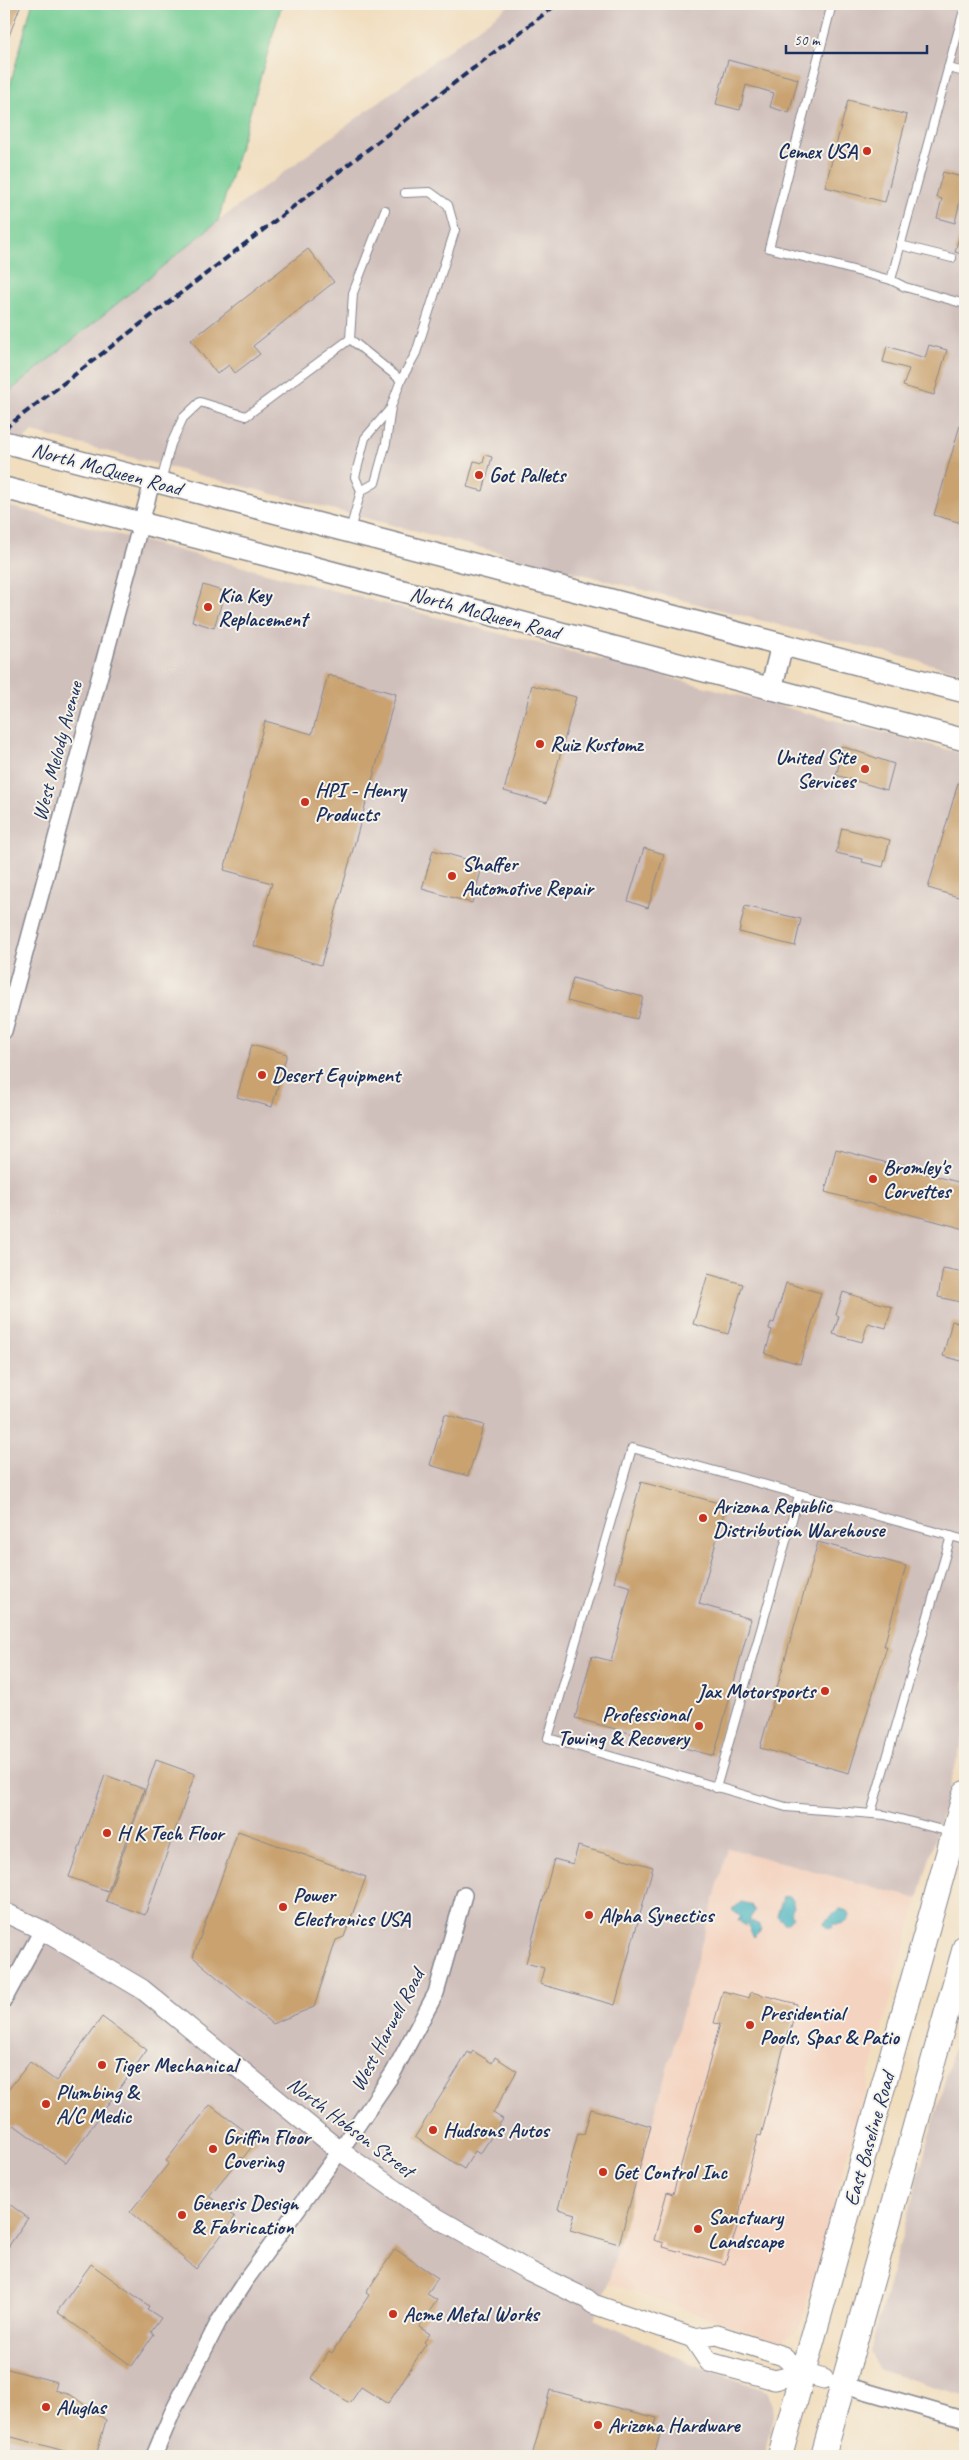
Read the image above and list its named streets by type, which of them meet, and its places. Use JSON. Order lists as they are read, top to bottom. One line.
{"streets":{"main road":["North McQueen Road","East Baseline Road"],"street":["West Melody Avenue","West Harwell Road","North Hobson Street"]},"crossings":[["North McQueen Road","West Melody Avenue"],["West Harwell Road","North Hobson Street"],["North Hobson Street","East Baseline Road"]],"places":["Cemex USA","Got Pallets","Kia Key Replacement","Ruiz Kustomz","United Site Services","HPI - Henry Products","Shaffer Automotive Repair","Desert Equipment","Bromley's Corvettes","Arizona Republic Distribution Warehouse","Jax Motorsports","Professional Towing & Recovery","H K Tech Floor","Power Electronics USA","Alpha Synectics","Presidential Pools, Spas & Patio","Tiger Mechanical","Plumbing & A/C Medic","Hudsons Autos","Griffin Floor Covering","Get Control Inc","Genesis Design & Fabrication","Sanctuary Landscape","Acme Metal Works","Aluglas","Arizona Hardware"],"scale_bar":"50 m"}
